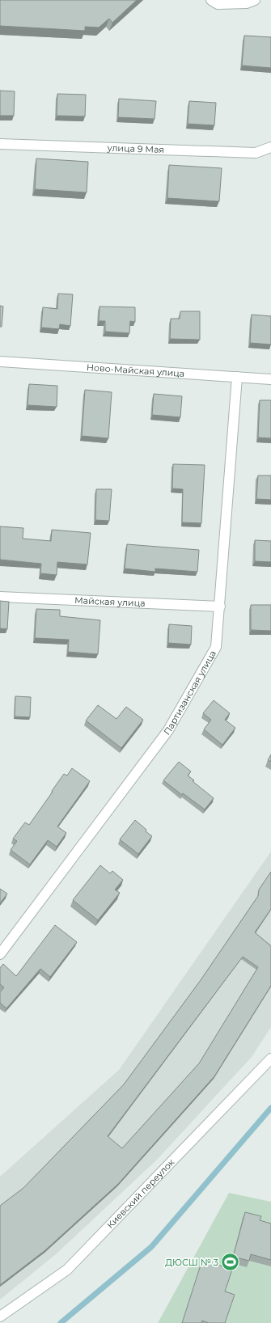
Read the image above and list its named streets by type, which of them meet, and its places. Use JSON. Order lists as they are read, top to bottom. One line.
{"streets":{"street":["улица 9 Мая","Ново-Майская улица","Майская улица","Партизанская улица","Киевский переулок"]},"crossings":[["Ново-Майская улица","Партизанская улица"],["Майская улица","Партизанская улица"]],"places":{"sports":["ДЮСШ № 3"]}}
